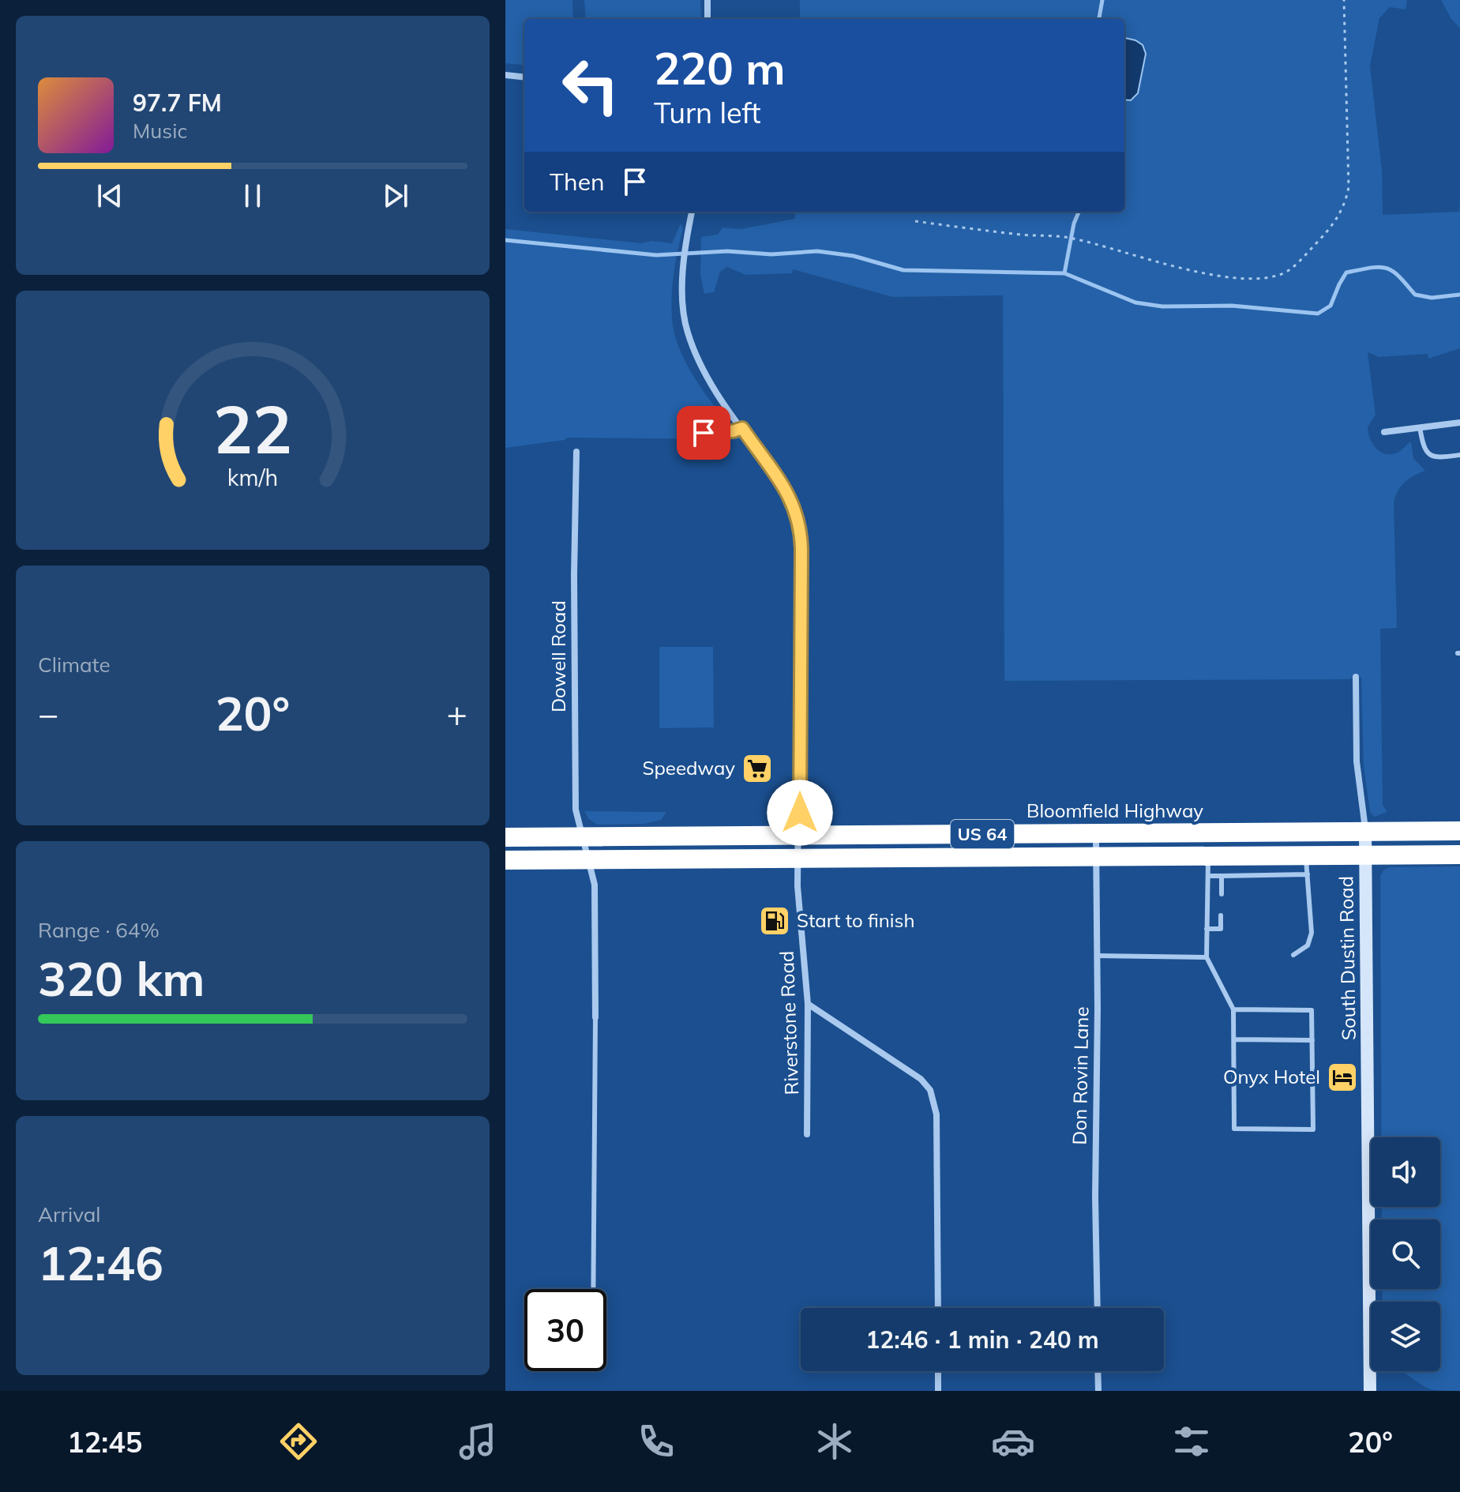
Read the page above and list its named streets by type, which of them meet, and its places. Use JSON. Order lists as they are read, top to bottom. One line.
{"streets":{"highway":["Bloomfield Highway","US 64"],"street":["Dowell Road","South Dustin Road","Riverstone Road","Don Rovin Lane"]},"crossings":[["Dowell Road","Bloomfield Highway"],["Dowell Road","US 64"],["Bloomfield Highway","South Dustin Road"],["Bloomfield Highway","Riverstone Road"],["Bloomfield Highway","Don Rovin Lane"],["US 64","South Dustin Road"],["US 64","Riverstone Road"],["US 64","Don Rovin Lane"]],"places":{"supermarket":["Speedway"],"fuel station":["Start to finish"],"hotel":["Onyx Hotel"]},"page":{"turn":["220 m","Turn left"],"song":["97.7 FM","Music"],"then":"Then","tile":["Climate",["Range · 64%","320 km"],["Arrival","12:46"]],"heat":["−","20°","+"],"limit":"30","trip":"12:46 · 1 min · 240 m","tabs":["12:45","20°"],"gauge":["22","km/h"]}}
